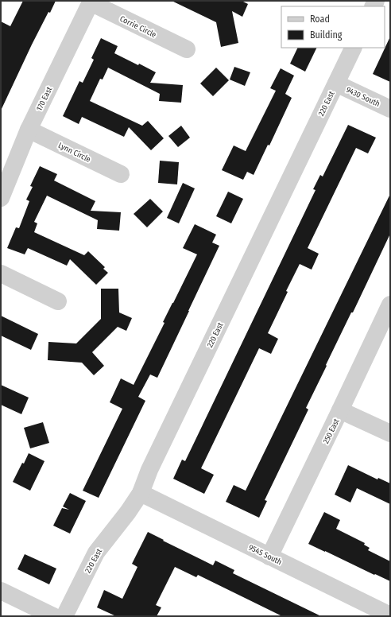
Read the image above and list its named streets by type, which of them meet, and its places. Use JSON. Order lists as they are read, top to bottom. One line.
{"streets":{"street":["Corrie Circle","9430 South","170 East","220 East","Lynn Circle","250 East","9545 South"]},"crossings":[["Corrie Circle","170 East"],["9430 South","220 East"],["170 East","Lynn Circle"],["220 East","9545 South"],["250 East","9545 South"]],"legend":["Road","Building"]}
